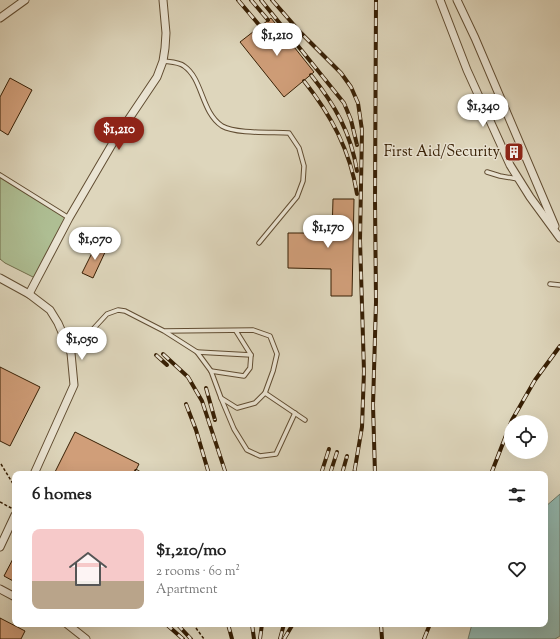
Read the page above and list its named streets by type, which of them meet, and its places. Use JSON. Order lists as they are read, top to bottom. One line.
{"places":{"building":["First Aid/Security"]},"page":{"price":["$1,210","$1,340","$1,210","$1,170","$1,070","$1,050"],"heading":"6 homes","list":[{"name":"$1,210/mo","note":"2 rooms · 60 m² · Apartment"}]}}
